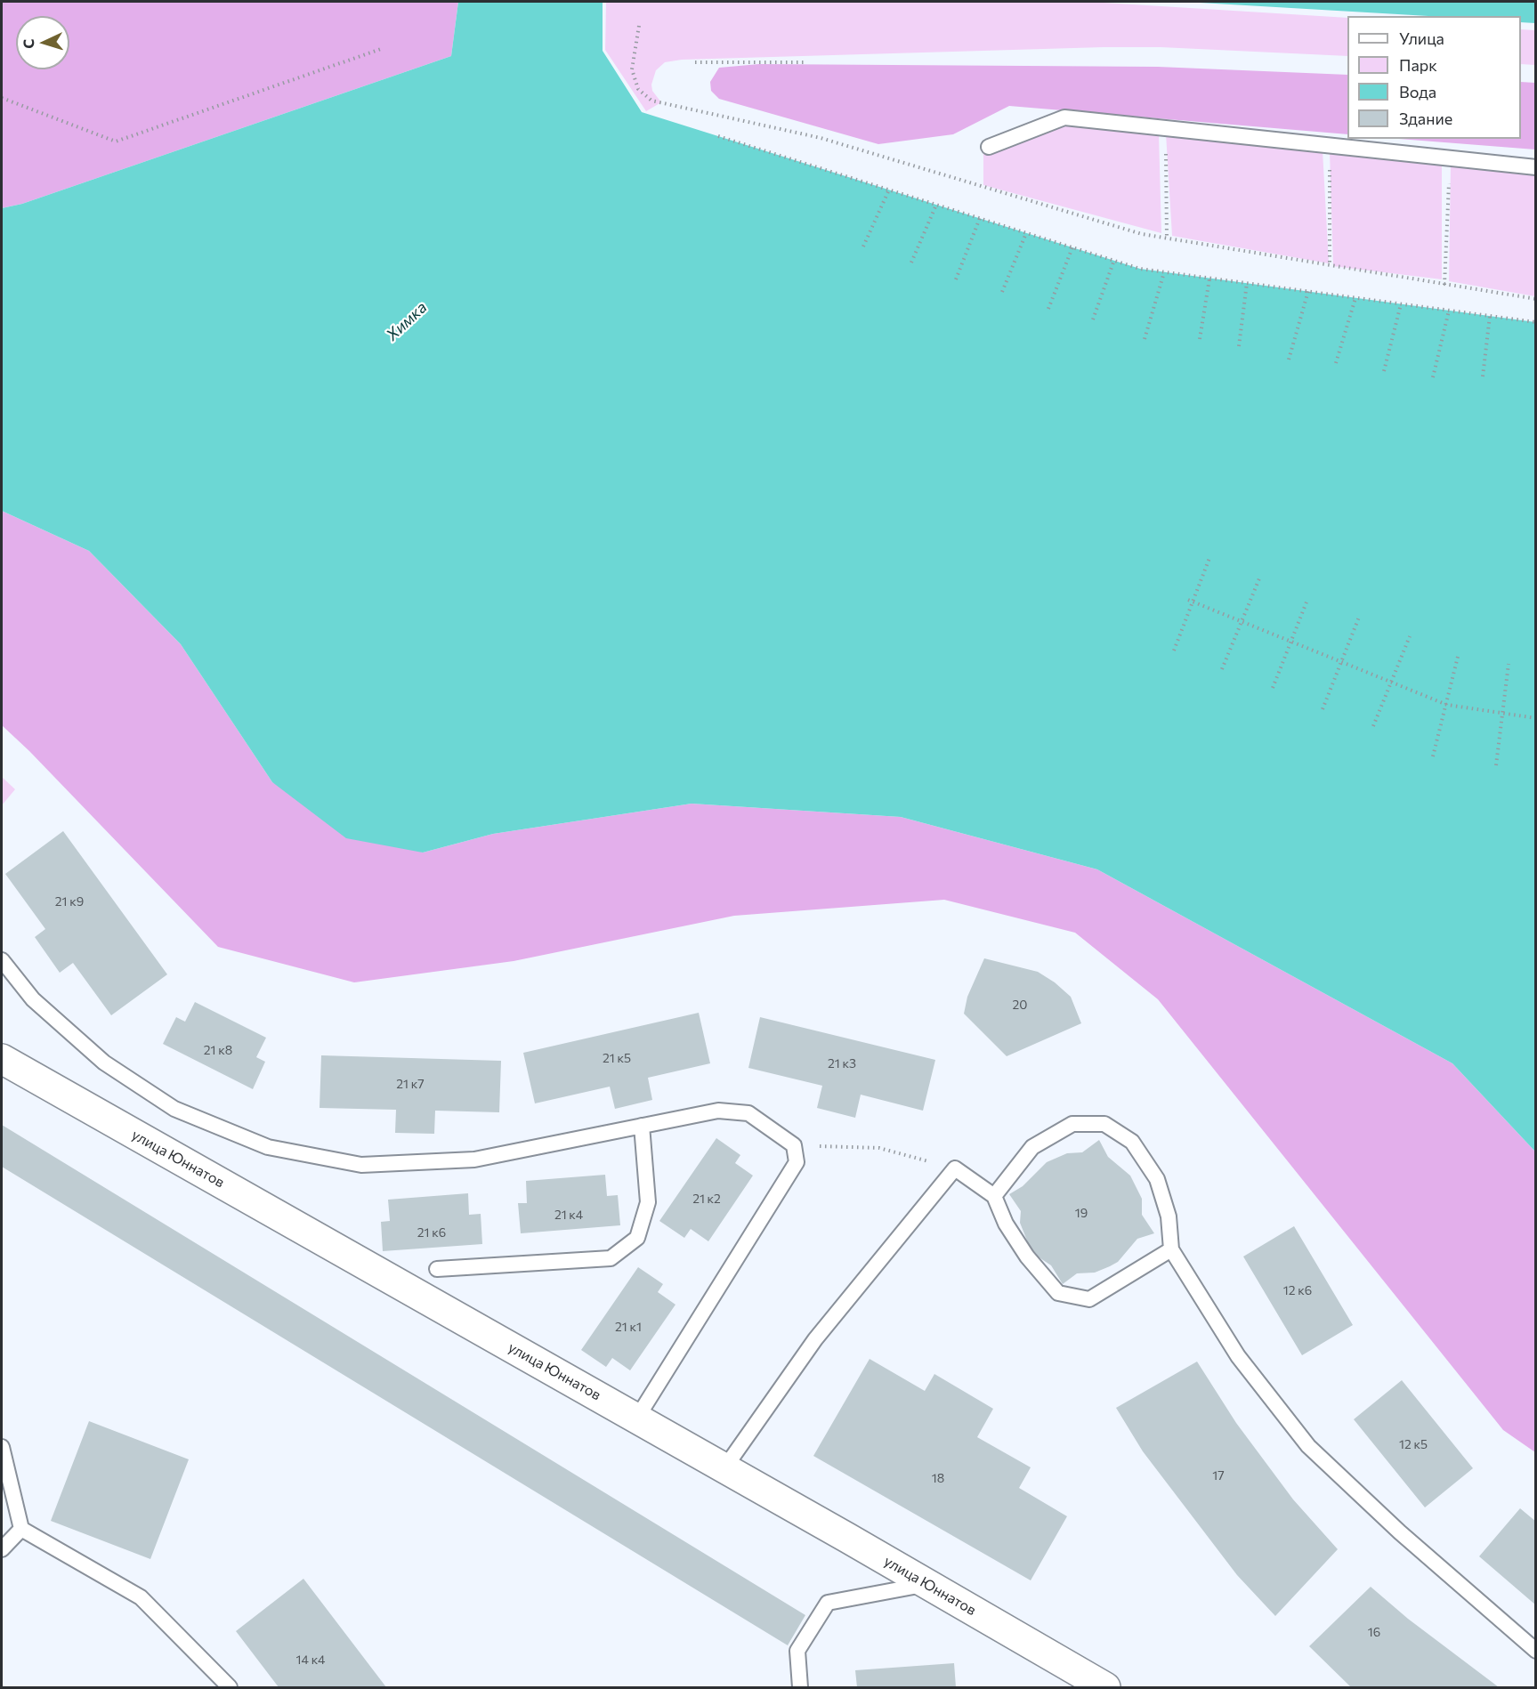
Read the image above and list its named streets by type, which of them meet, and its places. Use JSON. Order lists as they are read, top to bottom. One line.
{"streets":{"street":["улица Юннатов"]},"water":["Химка"],"house_numbers":["21 к9","20","21 к8","21 к5","21 к3","21 к7","21 к2","19","21 к4","21 к6","12 к6","21 к1","12 к5","17","18","16","14 к4"],"legend":["Улица","Парк","Вода","Здание"],"north":"left"}
